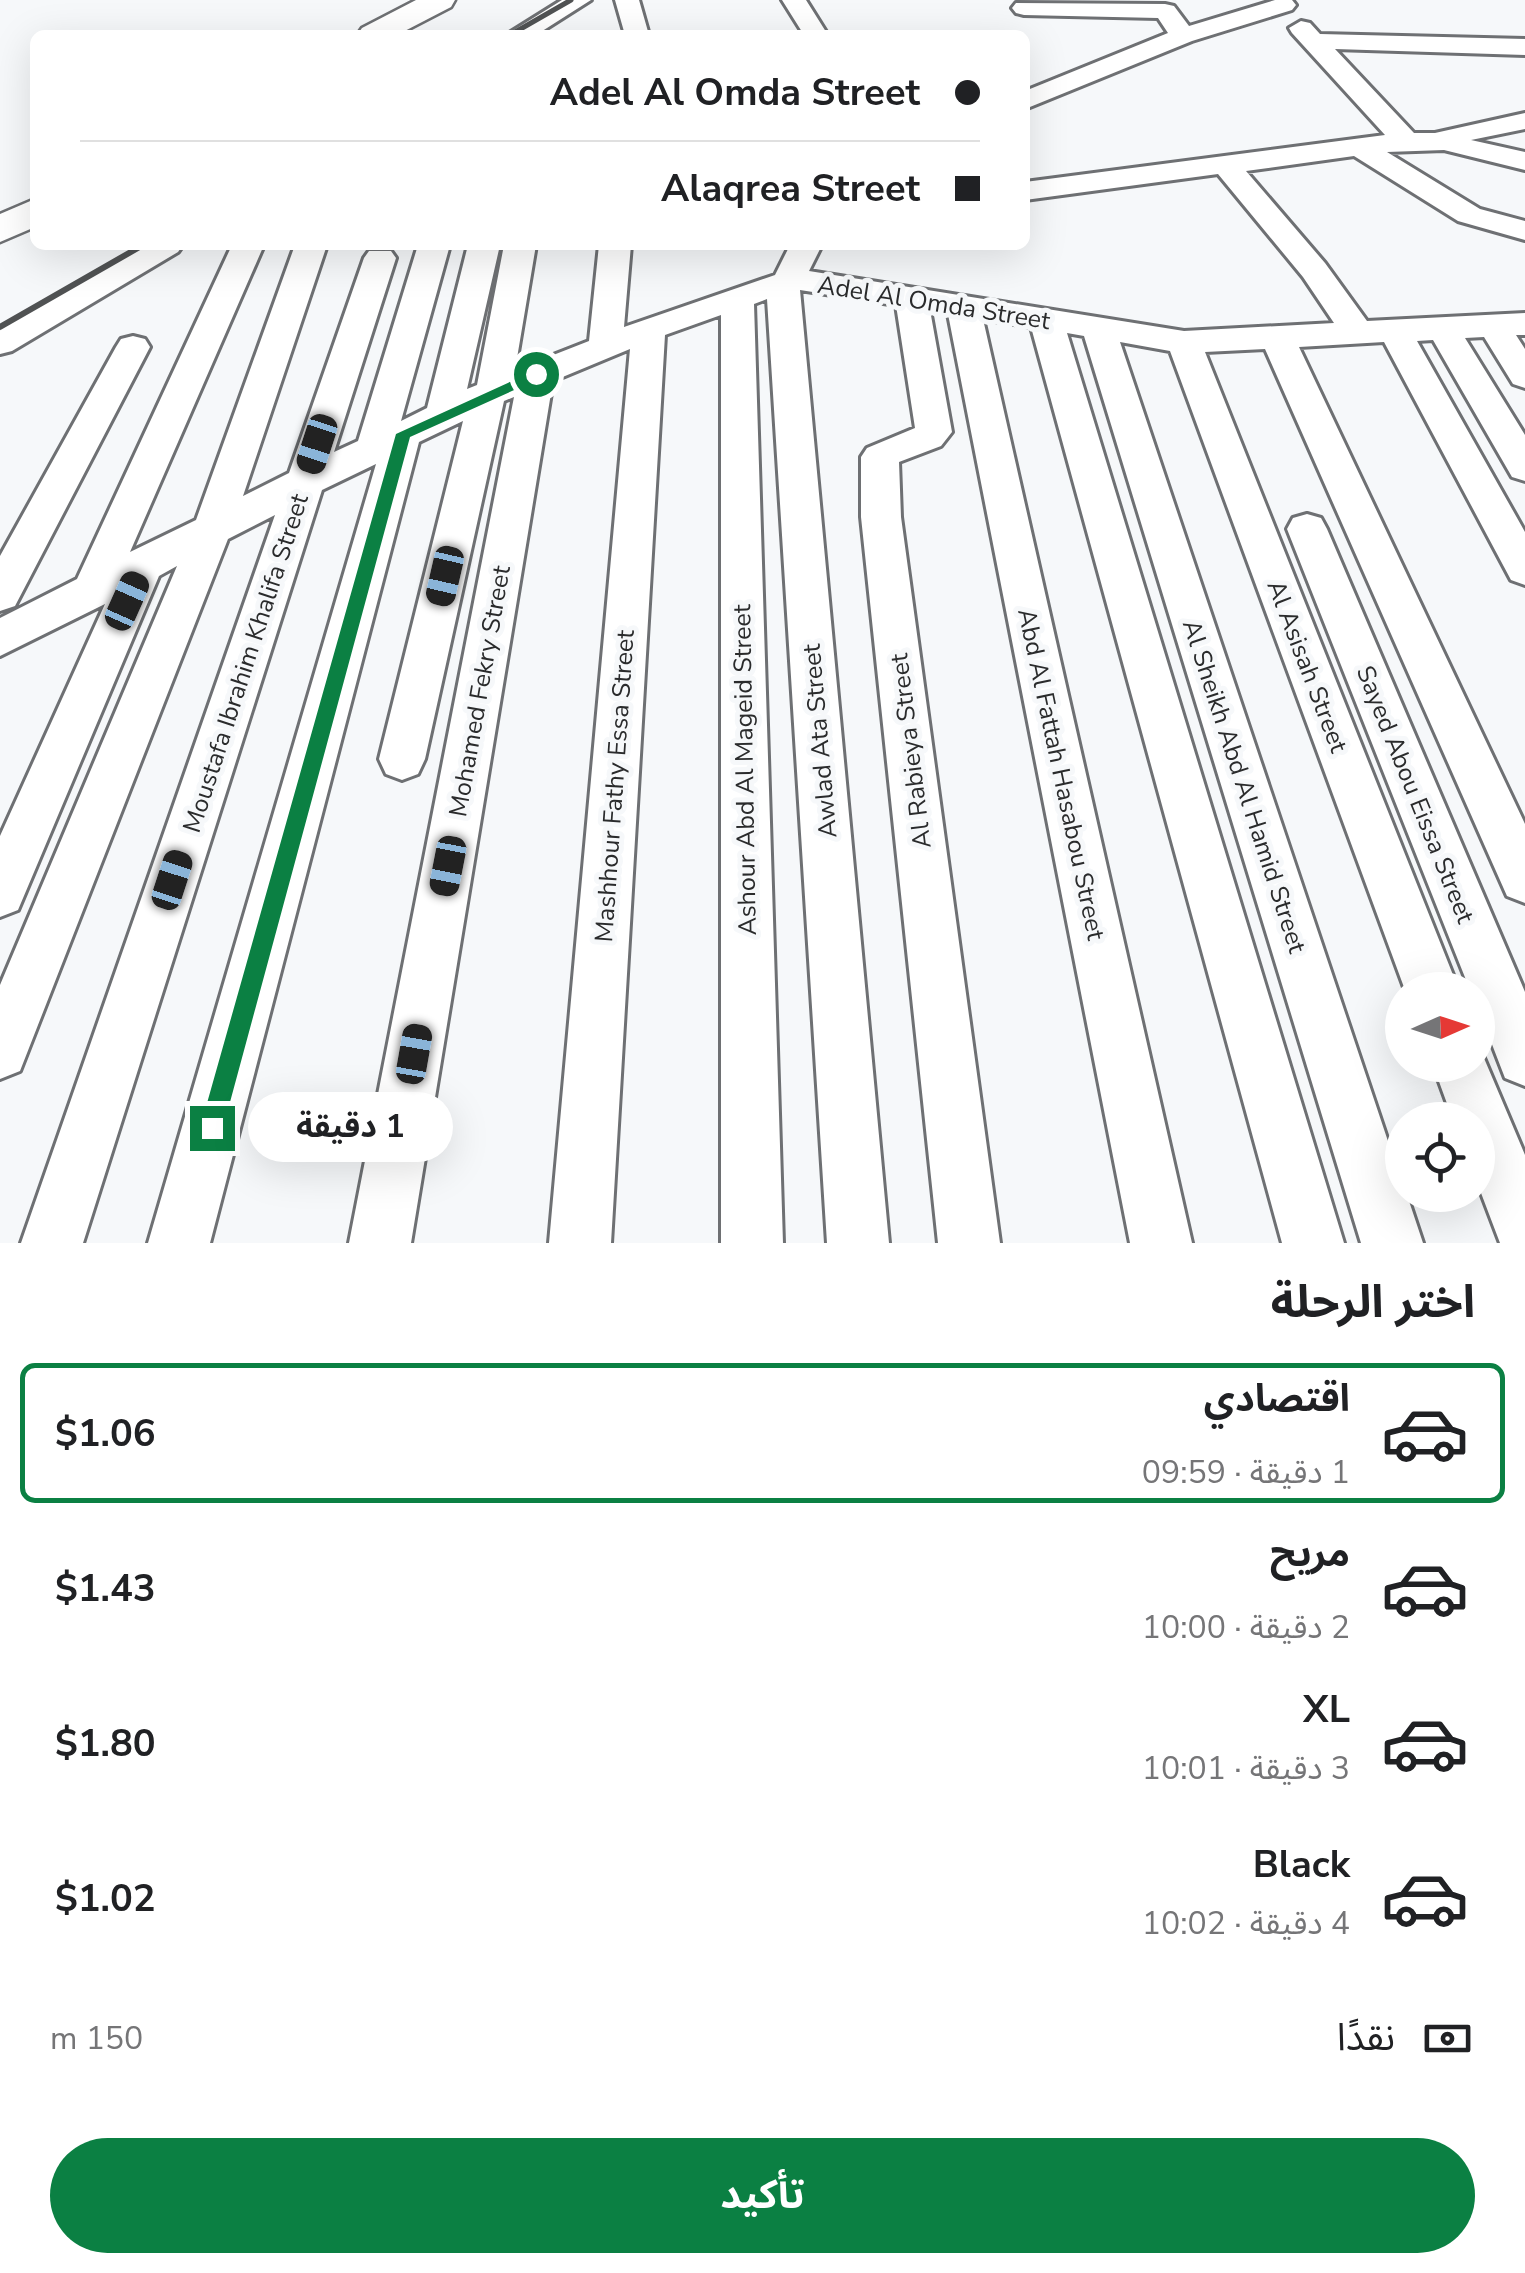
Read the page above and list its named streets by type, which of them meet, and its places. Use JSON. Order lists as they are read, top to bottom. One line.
{"streets":{"street":["Adel Al Omda Street","Moustafa Ibrahim Khalifa Street","Al Asisah Street","Mohamed Fekry Street","Awlad Ata Street","Al Rabieya Street","Ashour Abd Al Mageid Street","Abd Al Fattah Hasabou Street","Mashhour Fathy Essa Street","Al Sheikh Abd Al Hamid Street","Sayed Abou Eissa Street"]},"crossings":[["Adel Al Omda Street","Moustafa Ibrahim Khalifa Street"],["Adel Al Omda Street","Al Asisah Street"],["Adel Al Omda Street","Mohamed Fekry Street"],["Adel Al Omda Street","Awlad Ata Street"],["Adel Al Omda Street","Al Rabieya Street"],["Adel Al Omda Street","Ashour Abd Al Mageid Street"],["Adel Al Omda Street","Abd Al Fattah Hasabou Street"],["Adel Al Omda Street","Mashhour Fathy Essa Street"],["Adel Al Omda Street","Al Sheikh Abd Al Hamid Street"]],"north":"right","page":{"banner":["Adel Al Omda Street","Alaqrea Street"],"bubble":"1 دقيقة","heading":"اختر الرحلة","list":[{"name":"اقتصادي","note":"1 دقيقة · 09:59","value":"$1.06"},{"name":"مريح","note":"2 دقيقة · 10:00","value":"$1.43"},{"name":"XL","note":"3 دقيقة · 10:01","value":"$1.80"},{"name":"Black","note":"4 دقيقة · 10:02","value":"$1.02"}],"pay":["نقدًا","150 m"],"buttons":"تأكيد"}}
